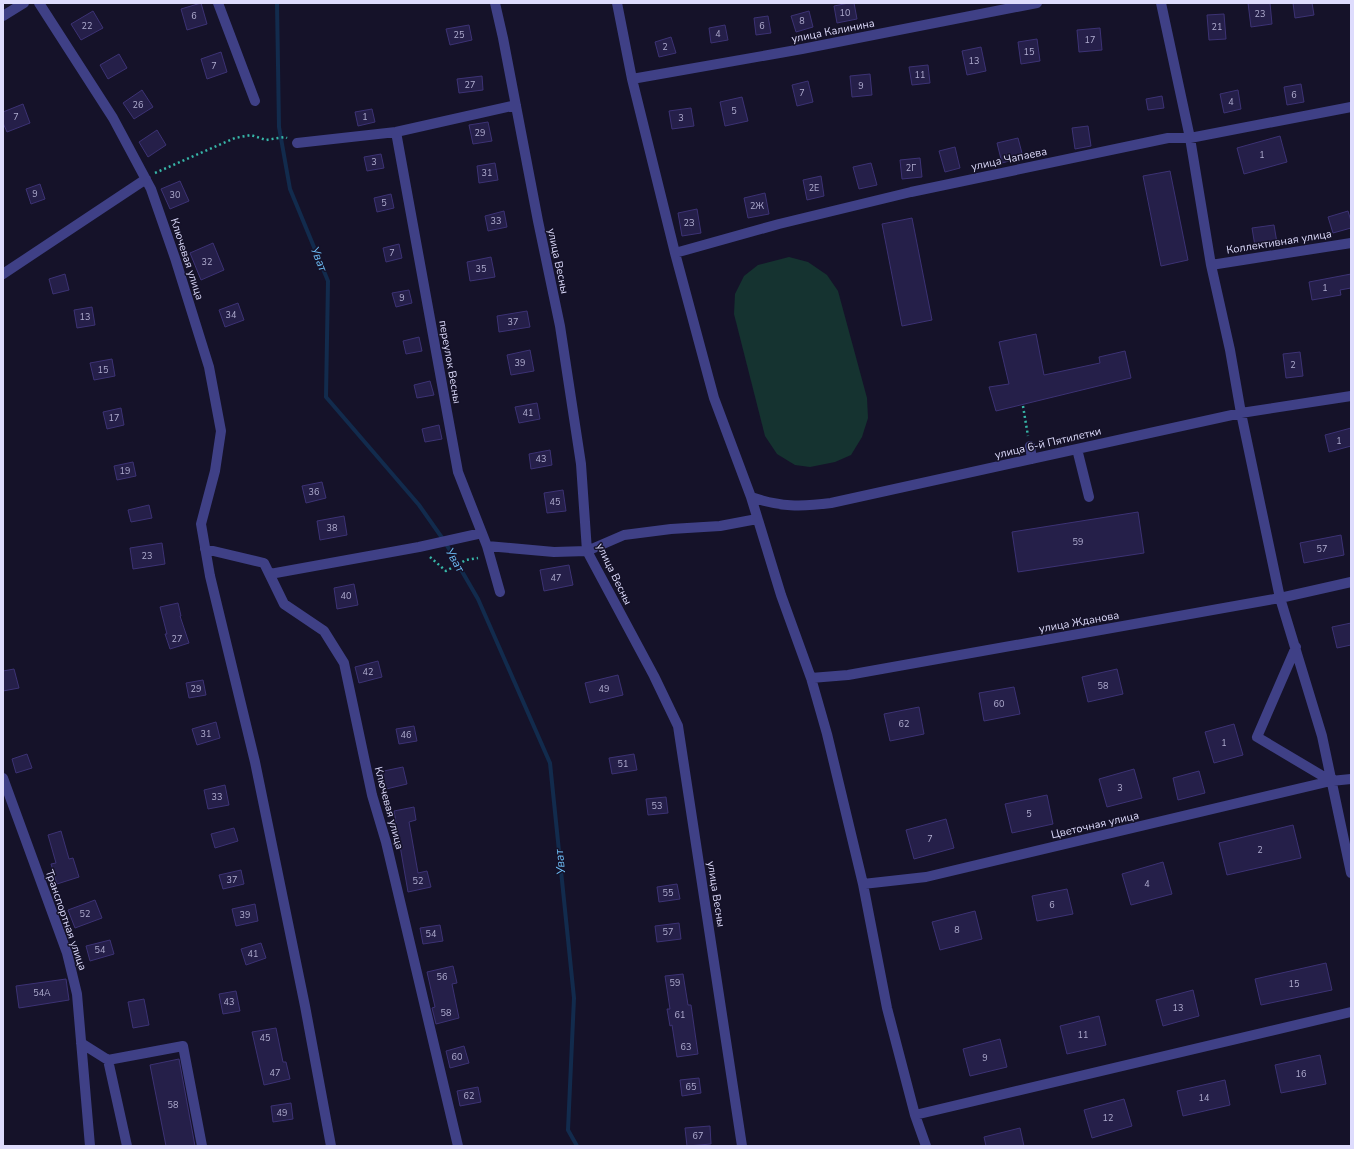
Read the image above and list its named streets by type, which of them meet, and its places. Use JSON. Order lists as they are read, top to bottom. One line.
{"streets":{"street":["улица Калинина","улица Чапаева","Коллективная улица","Ключевая улица","улица Весны","переулок Весны","улица 6-й Пятилетки","улица Жданова","Цветочная улица","Транспортная улица"]},"water":["Уват"],"house_numbers":["10","23","6","8","22","6","21","4","25","17","2","15","13","7","11","27","9","7","6","4","26","5","7","1","3","29","1","3","2Г","31","2Е","9","30","5","2Ж","33","2З","7","32","35","1","9","34","13","37","39","2","15","41","17","1","43","19","36","45","38","59","57","23","47","40","27","42","58","29","49","60","62","31","46","1","51","3","33","53","5","7","2","37","52","4","55","6","52","39","8","57","54","54","41","56","59","15","54А","43","13","58","61","11","45","63","60","9","47","16","65","62","14","58","49","12","67"]}
